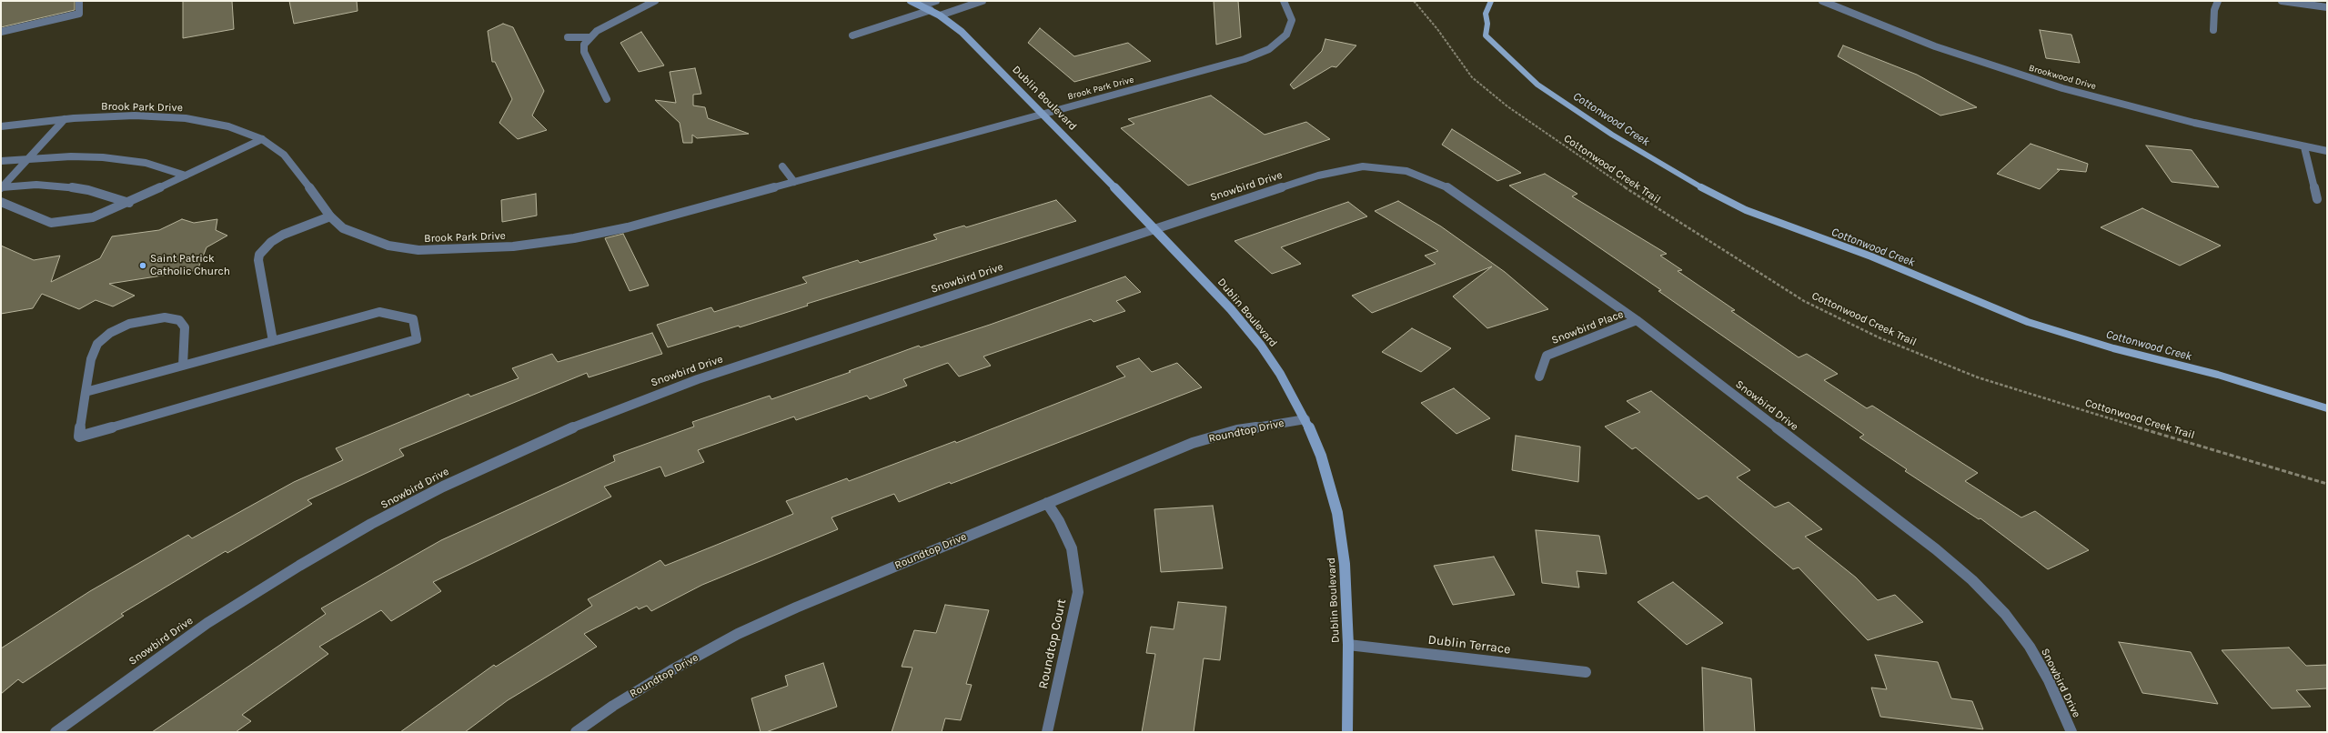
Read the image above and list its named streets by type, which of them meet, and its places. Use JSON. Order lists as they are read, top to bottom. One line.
{"streets":{"main road":["Dublin Boulevard"],"street":["Brookwood Drive","Brook Park Drive","Snowbird Drive","Snowbird Place","Roundtop Drive","Roundtop Court","Dublin Terrace"],"path":["Cottonwood Creek Trail"]},"crossings":[["Brook Park Drive","Dublin Boulevard"],["Dublin Boulevard","Snowbird Drive"],["Dublin Boulevard","Roundtop Drive"],["Dublin Boulevard","Dublin Terrace"],["Snowbird Drive","Snowbird Place"],["Roundtop Drive","Roundtop Court"]],"water":["Cottonwood Creek"],"places":["Saint Patrick Catholic Church"]}
